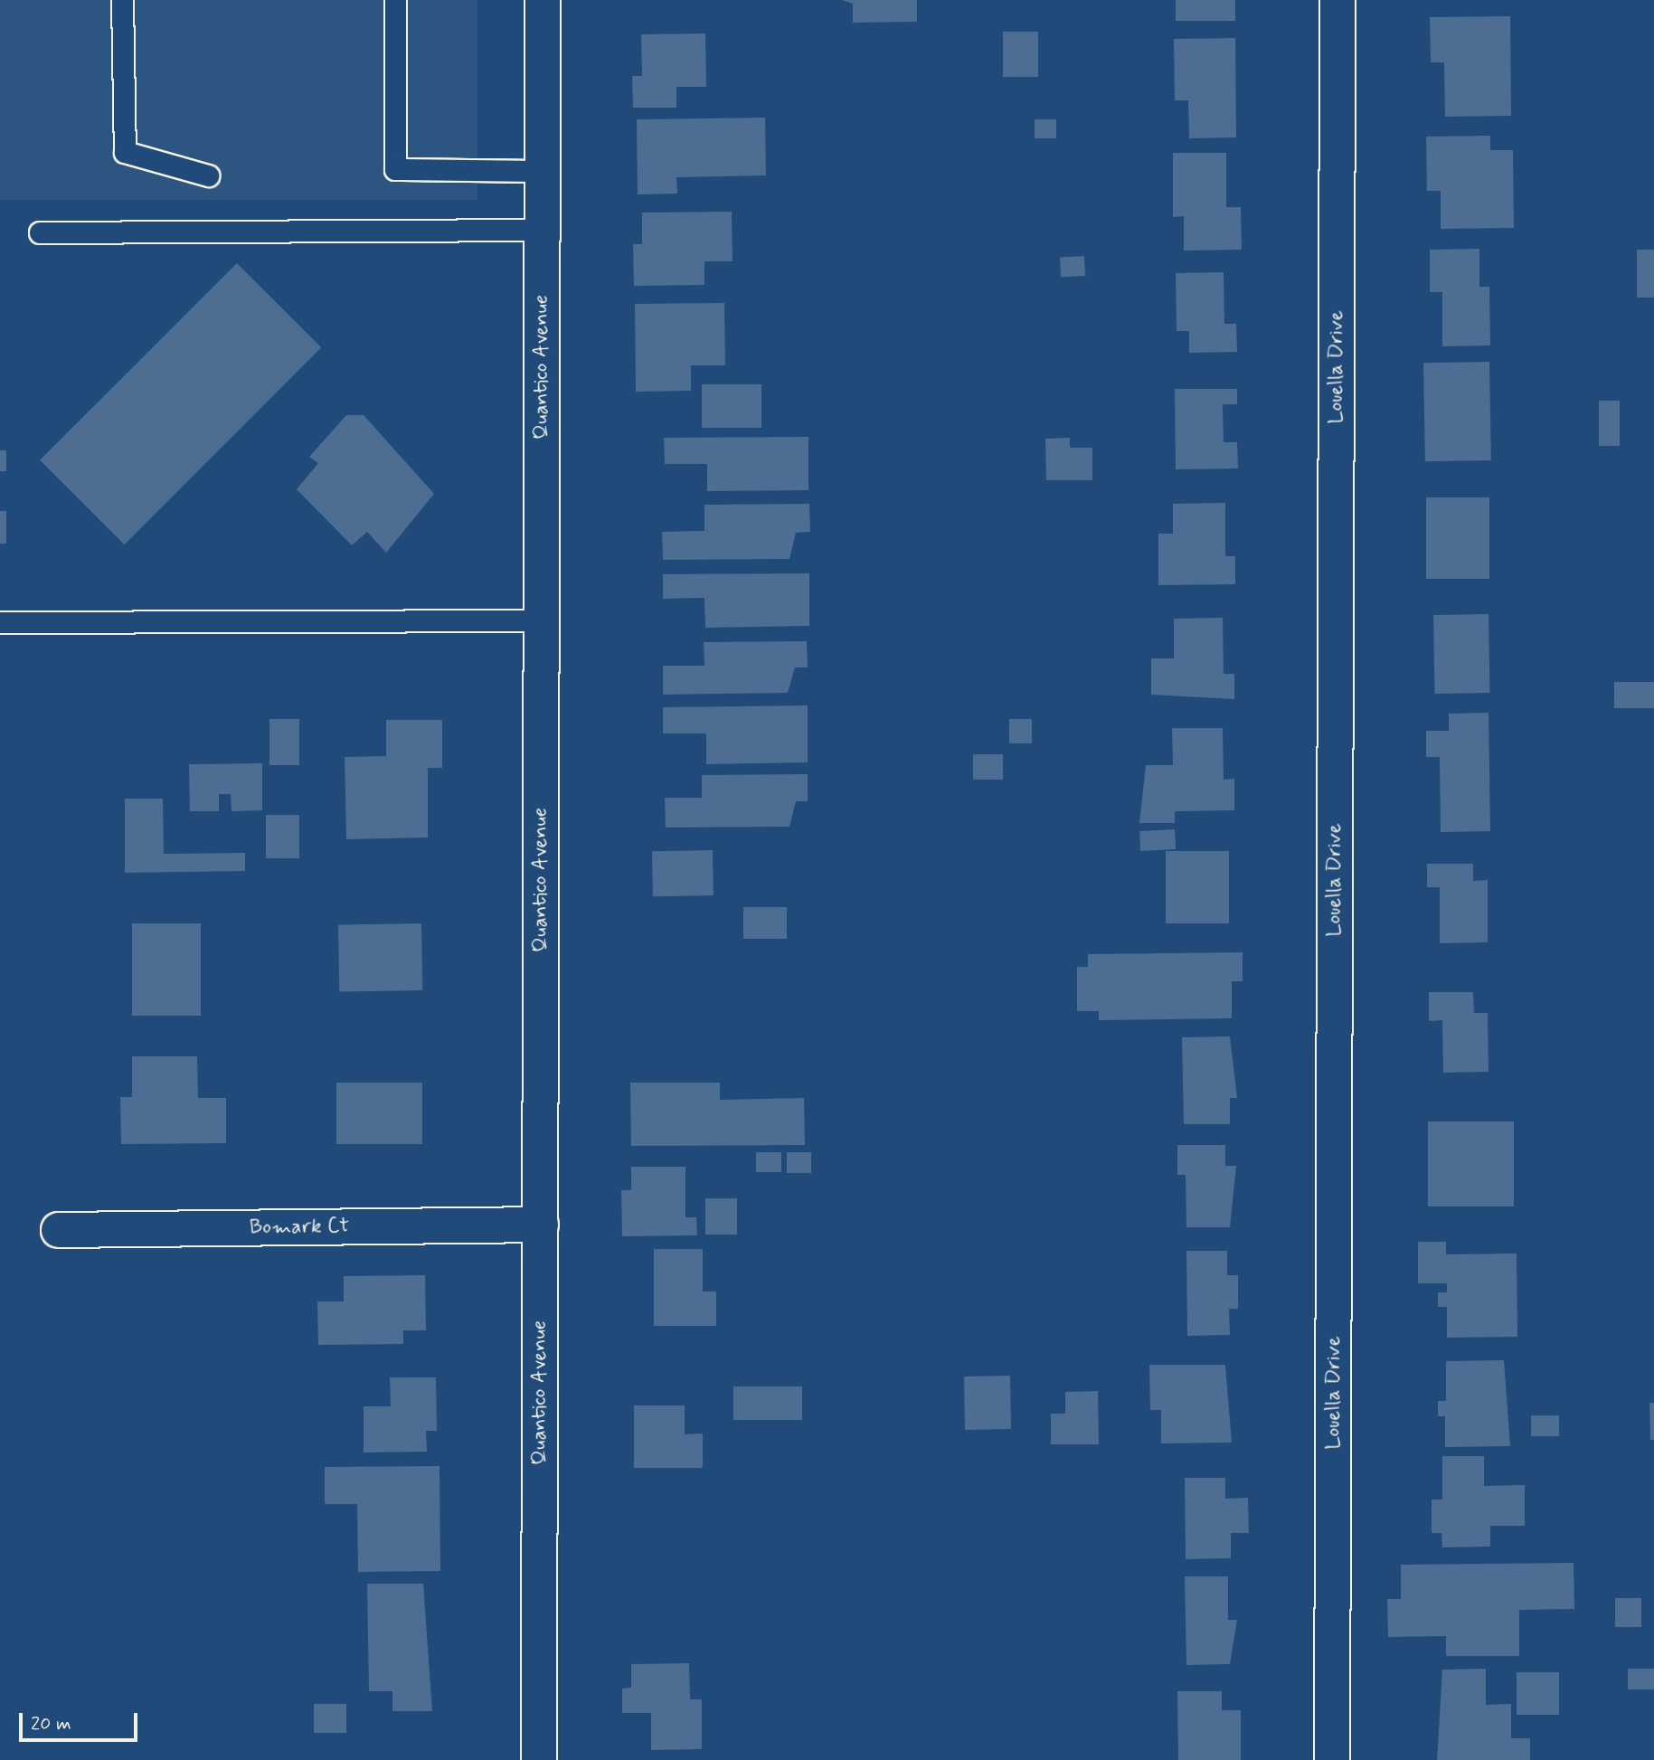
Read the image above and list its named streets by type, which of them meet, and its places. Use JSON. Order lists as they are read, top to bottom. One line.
{"streets":{"street":["Quantico Avenue","Louella Drive","Bomark Ct"]},"crossings":[["Quantico Avenue","Bomark Ct"]],"scale_bar":"20 m"}
